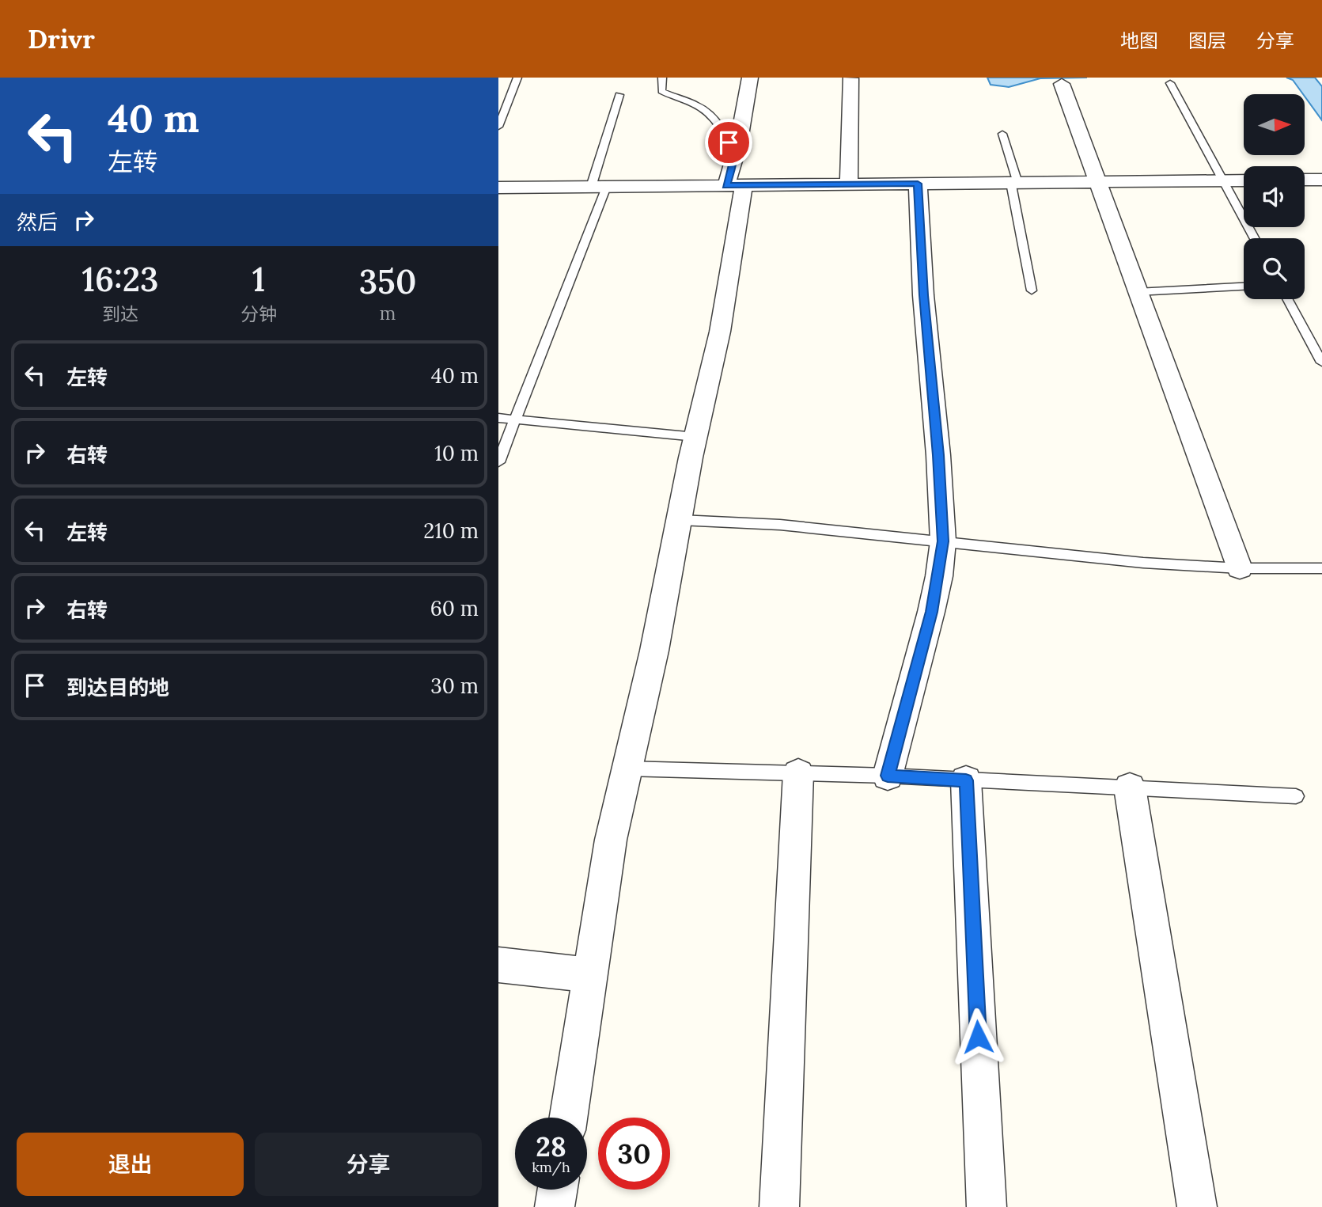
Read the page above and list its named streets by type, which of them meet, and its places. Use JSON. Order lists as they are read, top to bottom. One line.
{"north":"right","page":{"header":"Drivr","nav":["地图","图层","分享"],"turn":["40 m","左转"],"then":"然后","eta":["16:23","到达","1","分钟","350","m"],"list":[{"name":"左转","value":"40 m"},{"name":"右转","value":"10 m"},{"name":"左转","value":"210 m"},{"name":"右转","value":"60 m"},{"name":"到达目的地","value":"30 m"}],"speed":"28 km/h","limit":"30","buttons":["退出","分享"]}}
